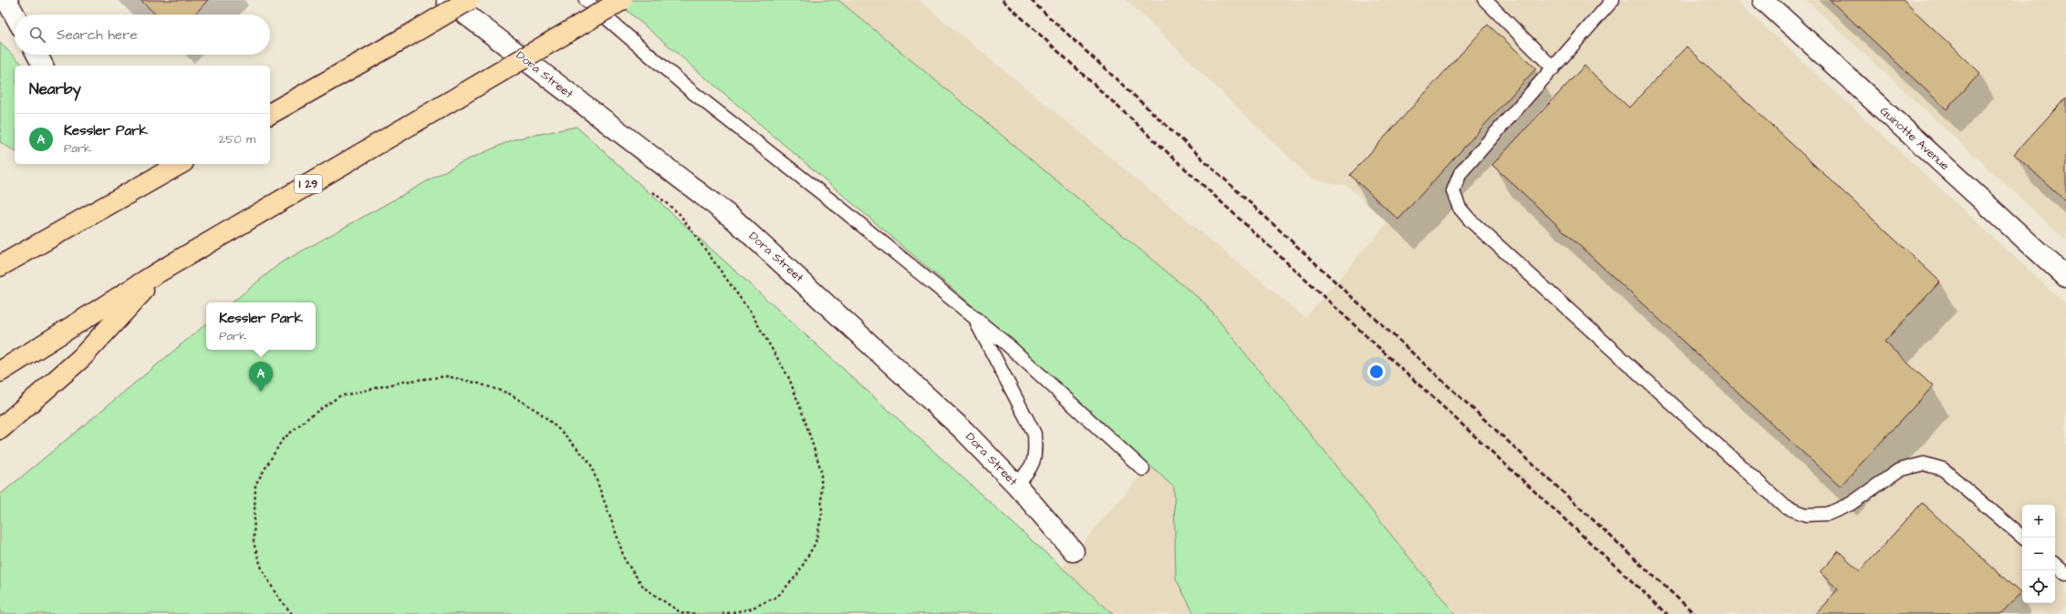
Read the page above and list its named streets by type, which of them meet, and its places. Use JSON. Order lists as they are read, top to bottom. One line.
{"streets":{"highway":["I 29"],"street":["Dora Street","Guinotte Avenue"]},"page":{"search":"Search here","heading":"Nearby","list":[{"mark":"A","name":"Kessler Park","note":"Park","value":"250 m"}],"popup":["Kessler Park","Park"],"pins":"A","map_buttons":["+","−"]}}
